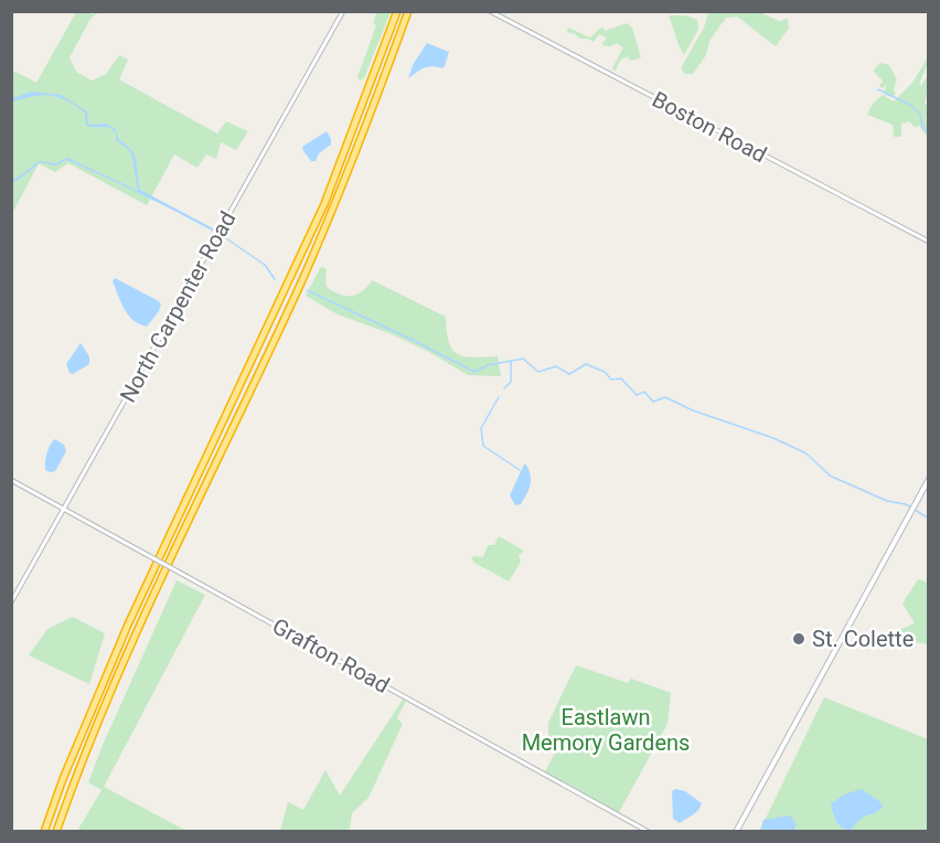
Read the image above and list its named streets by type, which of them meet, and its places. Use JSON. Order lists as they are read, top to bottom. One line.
{"streets":{"street":["Boston Road","North Carpenter Road","Grafton Road"]},"crossings":[["North Carpenter Road","Grafton Road"]],"parks":["Eastlawn Memory Gardens"],"places":["St. Colette"]}
